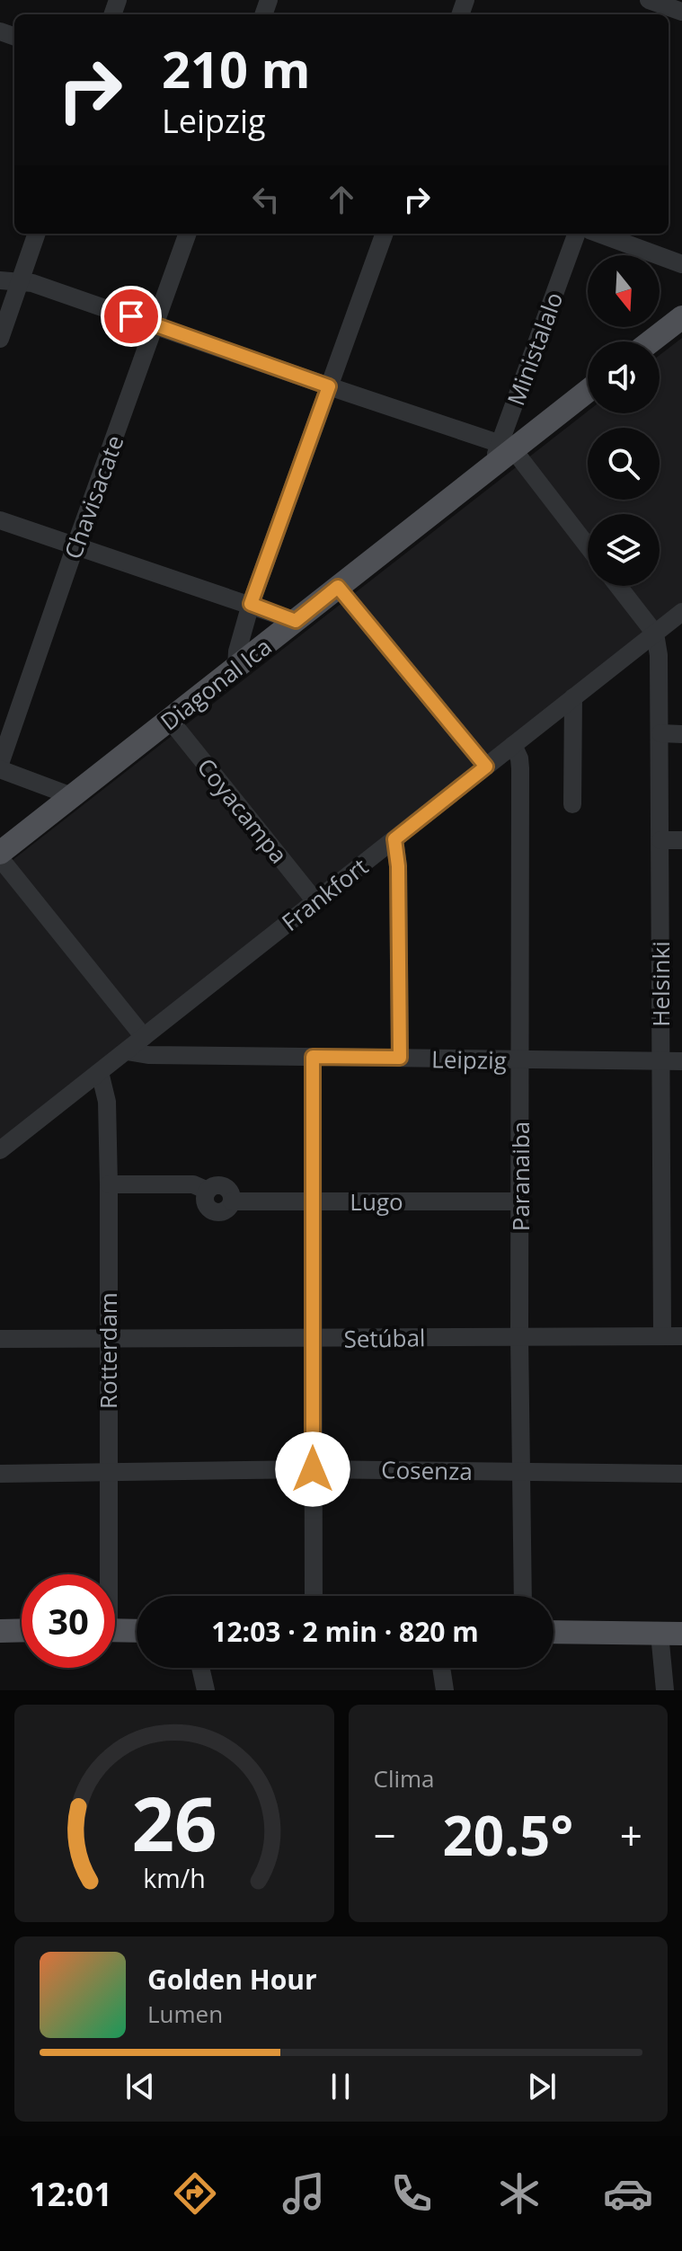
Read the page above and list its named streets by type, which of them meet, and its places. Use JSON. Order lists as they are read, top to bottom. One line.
{"streets":{"main road":["Diagonal Ica"],"street":["Ministalalo","Chavisacate","Coyacampa","Frankfort","Helsinki","Leipzig","Paranaiba","Lugo","Setúbal","Rotterdam","Cosenza"]},"crossings":[["Ministalalo","Diagonal Ica"],["Diagonal Ica","Coyacampa"],["Coyacampa","Frankfort"],["Frankfort","Helsinki"],["Frankfort","Leipzig"],["Frankfort","Paranaiba"],["Frankfort","Rotterdam"],["Helsinki","Leipzig"],["Helsinki","Setúbal"],["Leipzig","Paranaiba"],["Paranaiba","Lugo"],["Paranaiba","Setúbal"],["Paranaiba","Cosenza"],["Lugo","Rotterdam"],["Setúbal","Rotterdam"],["Rotterdam","Cosenza"]],"north":"bottom","page":{"turn":["210 m","Leipzig"],"limit":"30","trip":"12:03 · 2 min · 820 m","tile":"Clima","heat":["−","20.5°","+"],"song":["Golden Hour","Lumen"],"tabs":"12:01","gauge":["26","km/h"]}}
